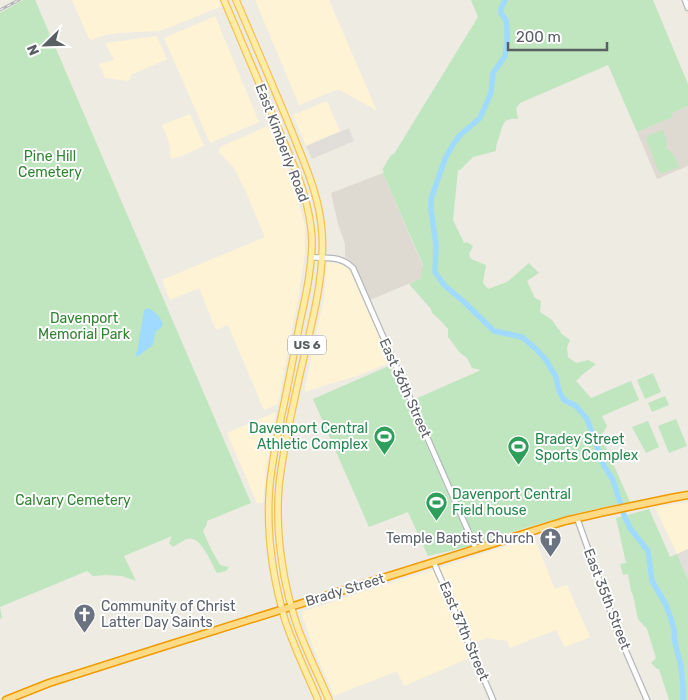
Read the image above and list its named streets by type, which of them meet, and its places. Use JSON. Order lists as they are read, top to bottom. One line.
{"streets":{"highway":["Brady Street"],"main road":["East Kimberly Road","US 6"],"street":["East 36th Street","East 35th Street","East 37th Street"]},"crossings":[["East Kimberly Road","East 36th Street"],["East Kimberly Road","Brady Street"],["East 36th Street","Brady Street"],["Brady Street","East 35th Street"],["Brady Street","East 37th Street"]],"parks":["Pine Hill Cemetery","Davenport Memorial Park","Calvary Cemetery"],"places":{"sports":["Davenport Central Athletic Complex","Bradey Street Sports Complex","Davenport Central Field house"],"church":["Temple Baptist Church","Community of Christ Latter Day Saints"]},"scale_bar":"200 m","north":"bottom left"}
